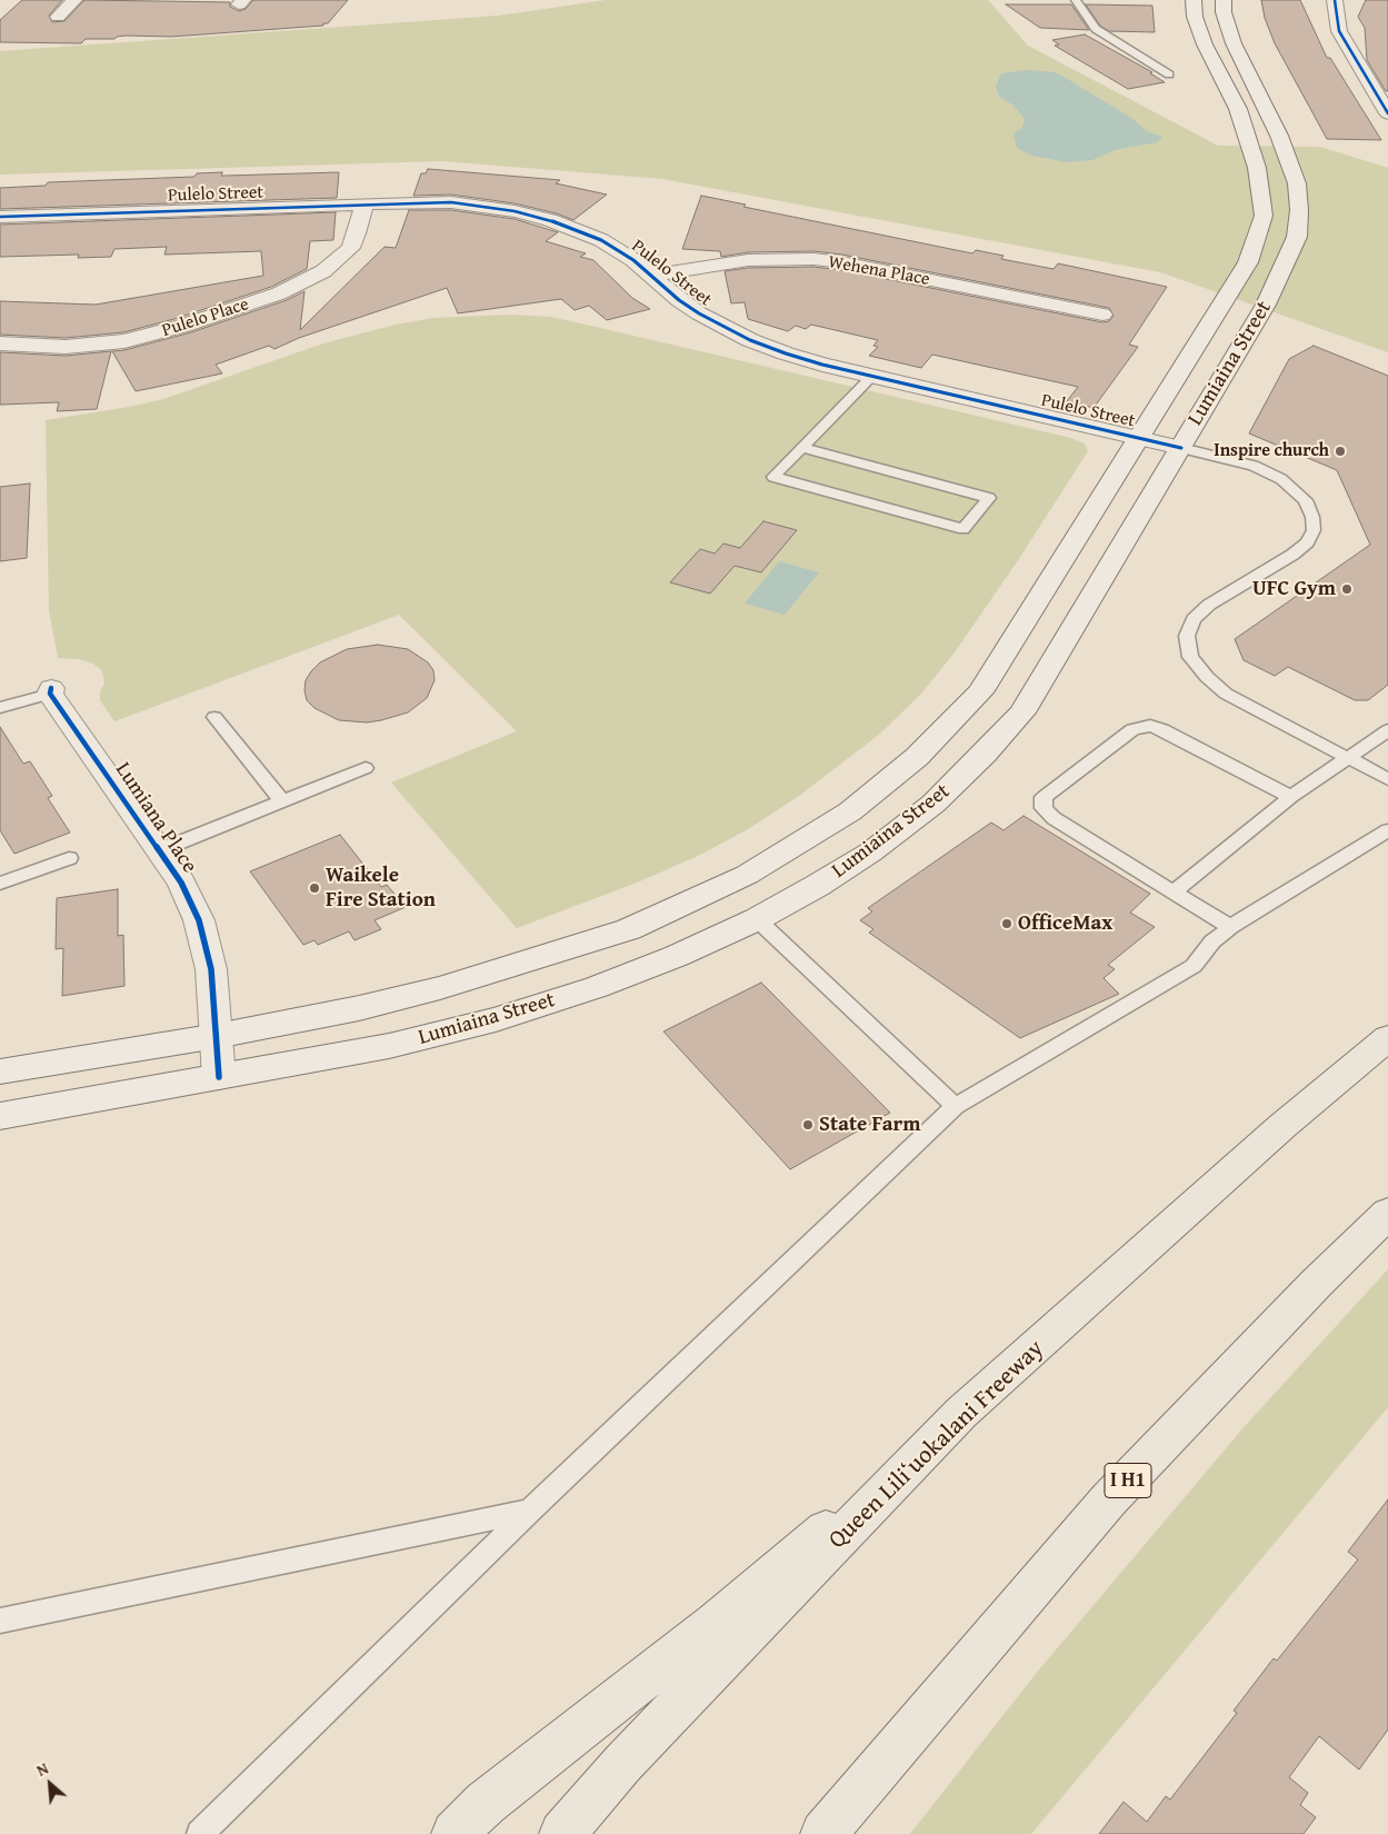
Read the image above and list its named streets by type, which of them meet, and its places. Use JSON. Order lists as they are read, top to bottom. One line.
{"streets":{"highway":["Queen Liliʻuokalani Freeway","I H1"],"main road":["Pulelo Street","Wehena Place","Pulelo Place","Lumiaina Street","Lumiana Place"]},"crossings":[["Pulelo Street","Wehena Place"],["Pulelo Street","Pulelo Place"],["Pulelo Street","Lumiaina Street"],["Lumiaina Street","Lumiana Place"]],"places":["Inspire church","UFC Gym","Waikele Fire Station","OfficeMax","State Farm"],"north":"top left"}
